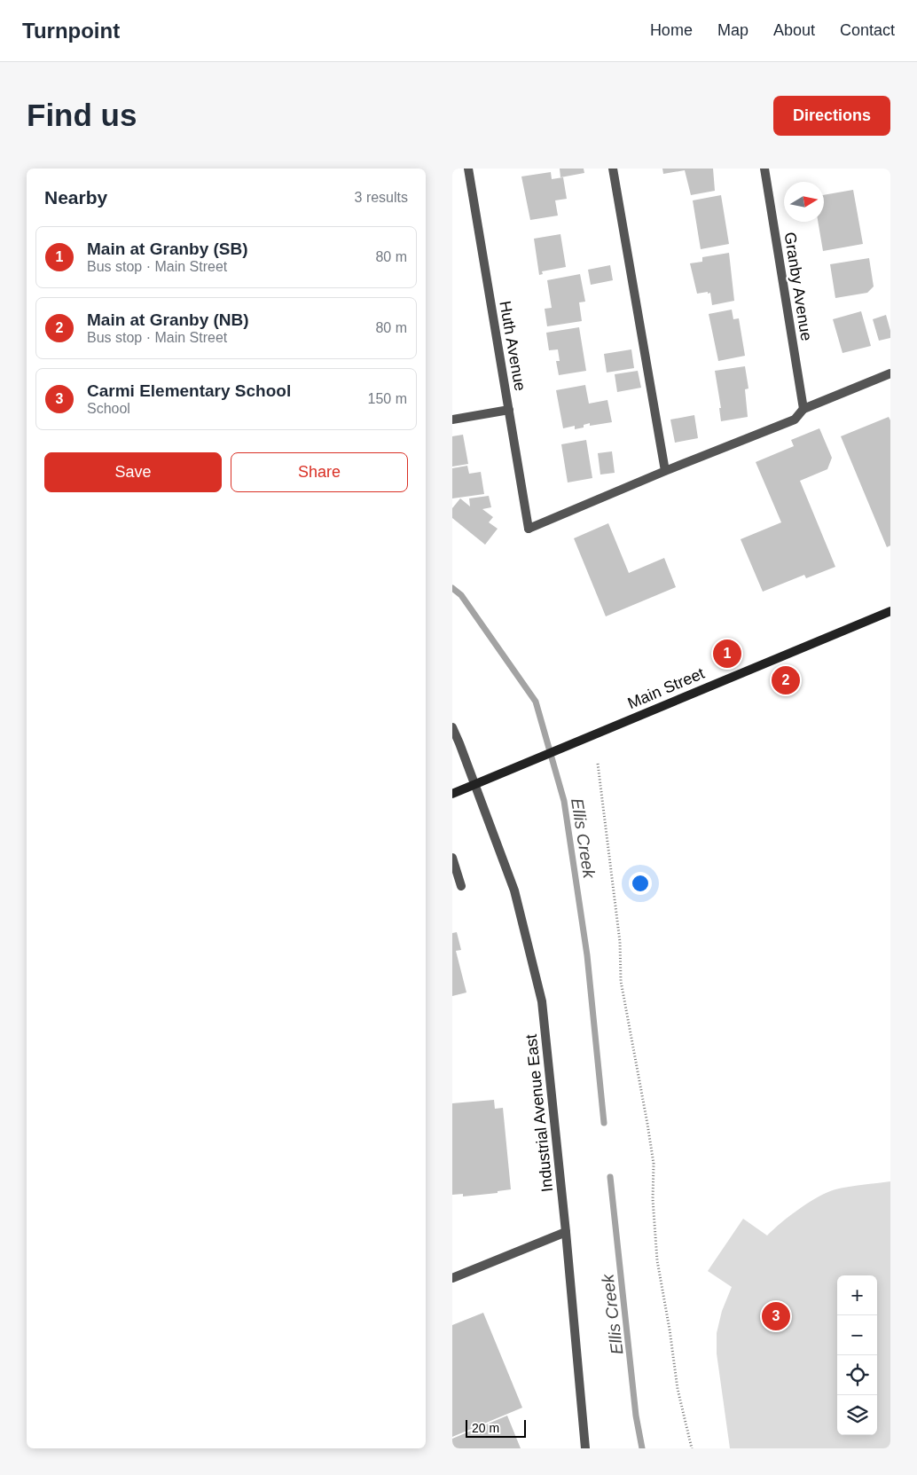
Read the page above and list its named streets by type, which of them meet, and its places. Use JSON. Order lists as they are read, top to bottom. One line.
{"streets":{"main road":["Main Street"],"street":["Granby Avenue","Huth Avenue","Industrial Avenue East"]},"crossings":[["Main Street","Industrial Avenue East"]],"water":["Ellis Creek"],"scale_bar":"20 m","north":"right","page":{"header":"Turnpoint","nav":["Home","Map","About","Contact"],"buttons":["Directions",["Save","Share"]],"title":"Find us","heading":["Nearby","3 results"],"list":[{"mark":"1","name":"Main at Granby (SB)","note":"Bus stop · Main Street","value":"80 m"},{"mark":"2","name":"Main at Granby (NB)","note":"Bus stop · Main Street","value":"80 m"},{"mark":"3","name":"Carmi Elementary School","note":"School","value":"150 m"}],"pins":["1","2","3"],"map_buttons":["+","−"],"scale":"20 m"}}
